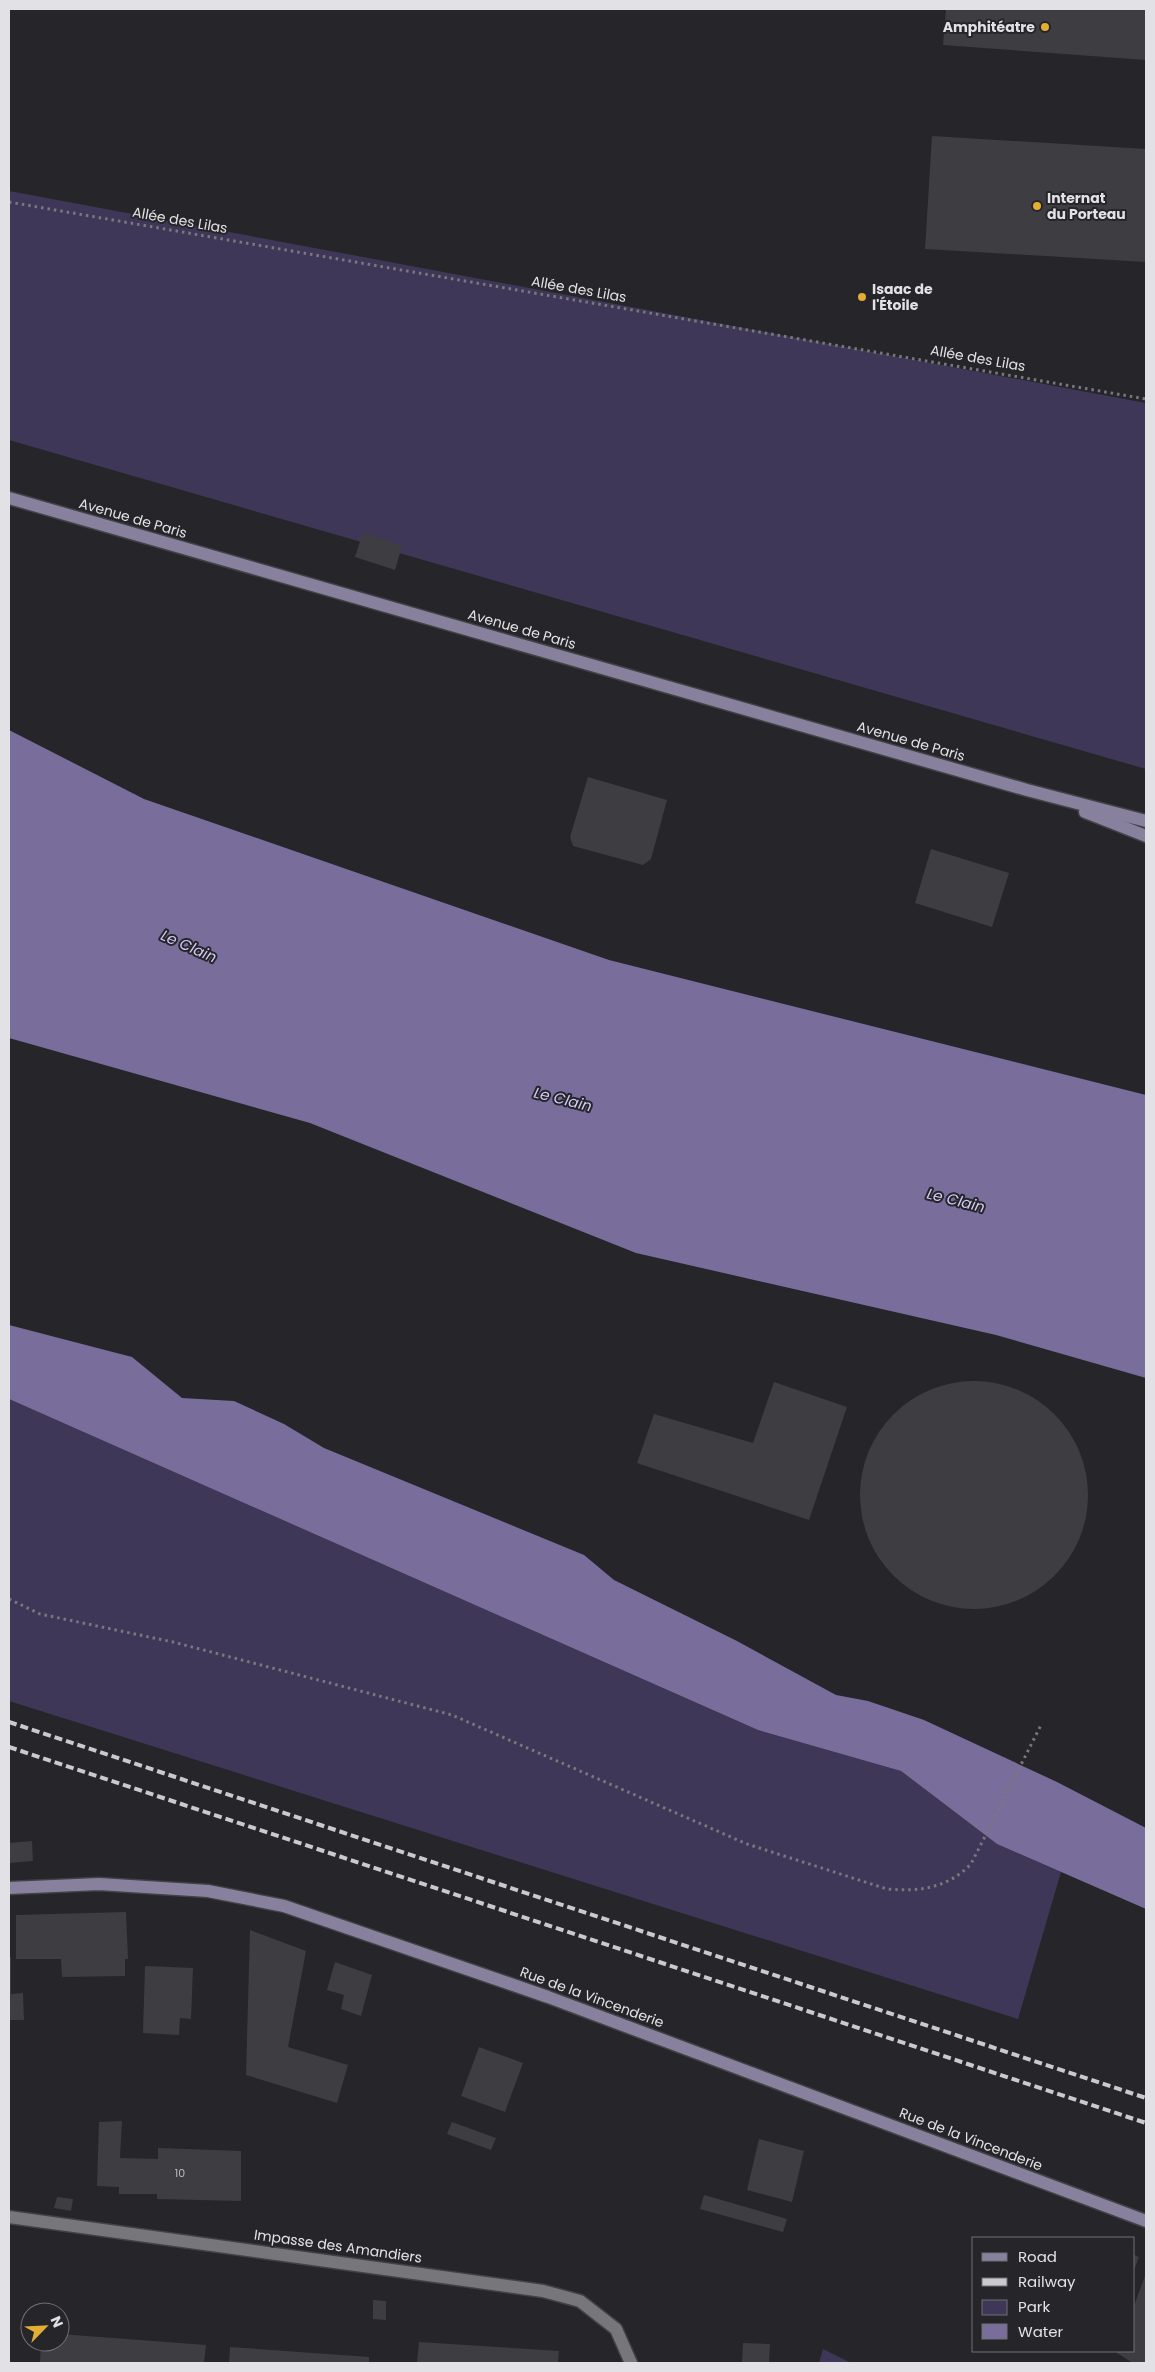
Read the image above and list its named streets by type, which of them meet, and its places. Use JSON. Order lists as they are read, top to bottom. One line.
{"streets":{"main road":["Avenue de Paris","Rue de la Vincenderie"],"street":["Impasse des Amandiers"],"path":["Allée des Lilas"]},"water":["Le Clain"],"places":["Amphitéatre","Internat du Porteau","Isaac de l'Étoile"],"house_numbers":["10"],"legend":["Road","Railway","Park","Water"],"north":"top right"}
